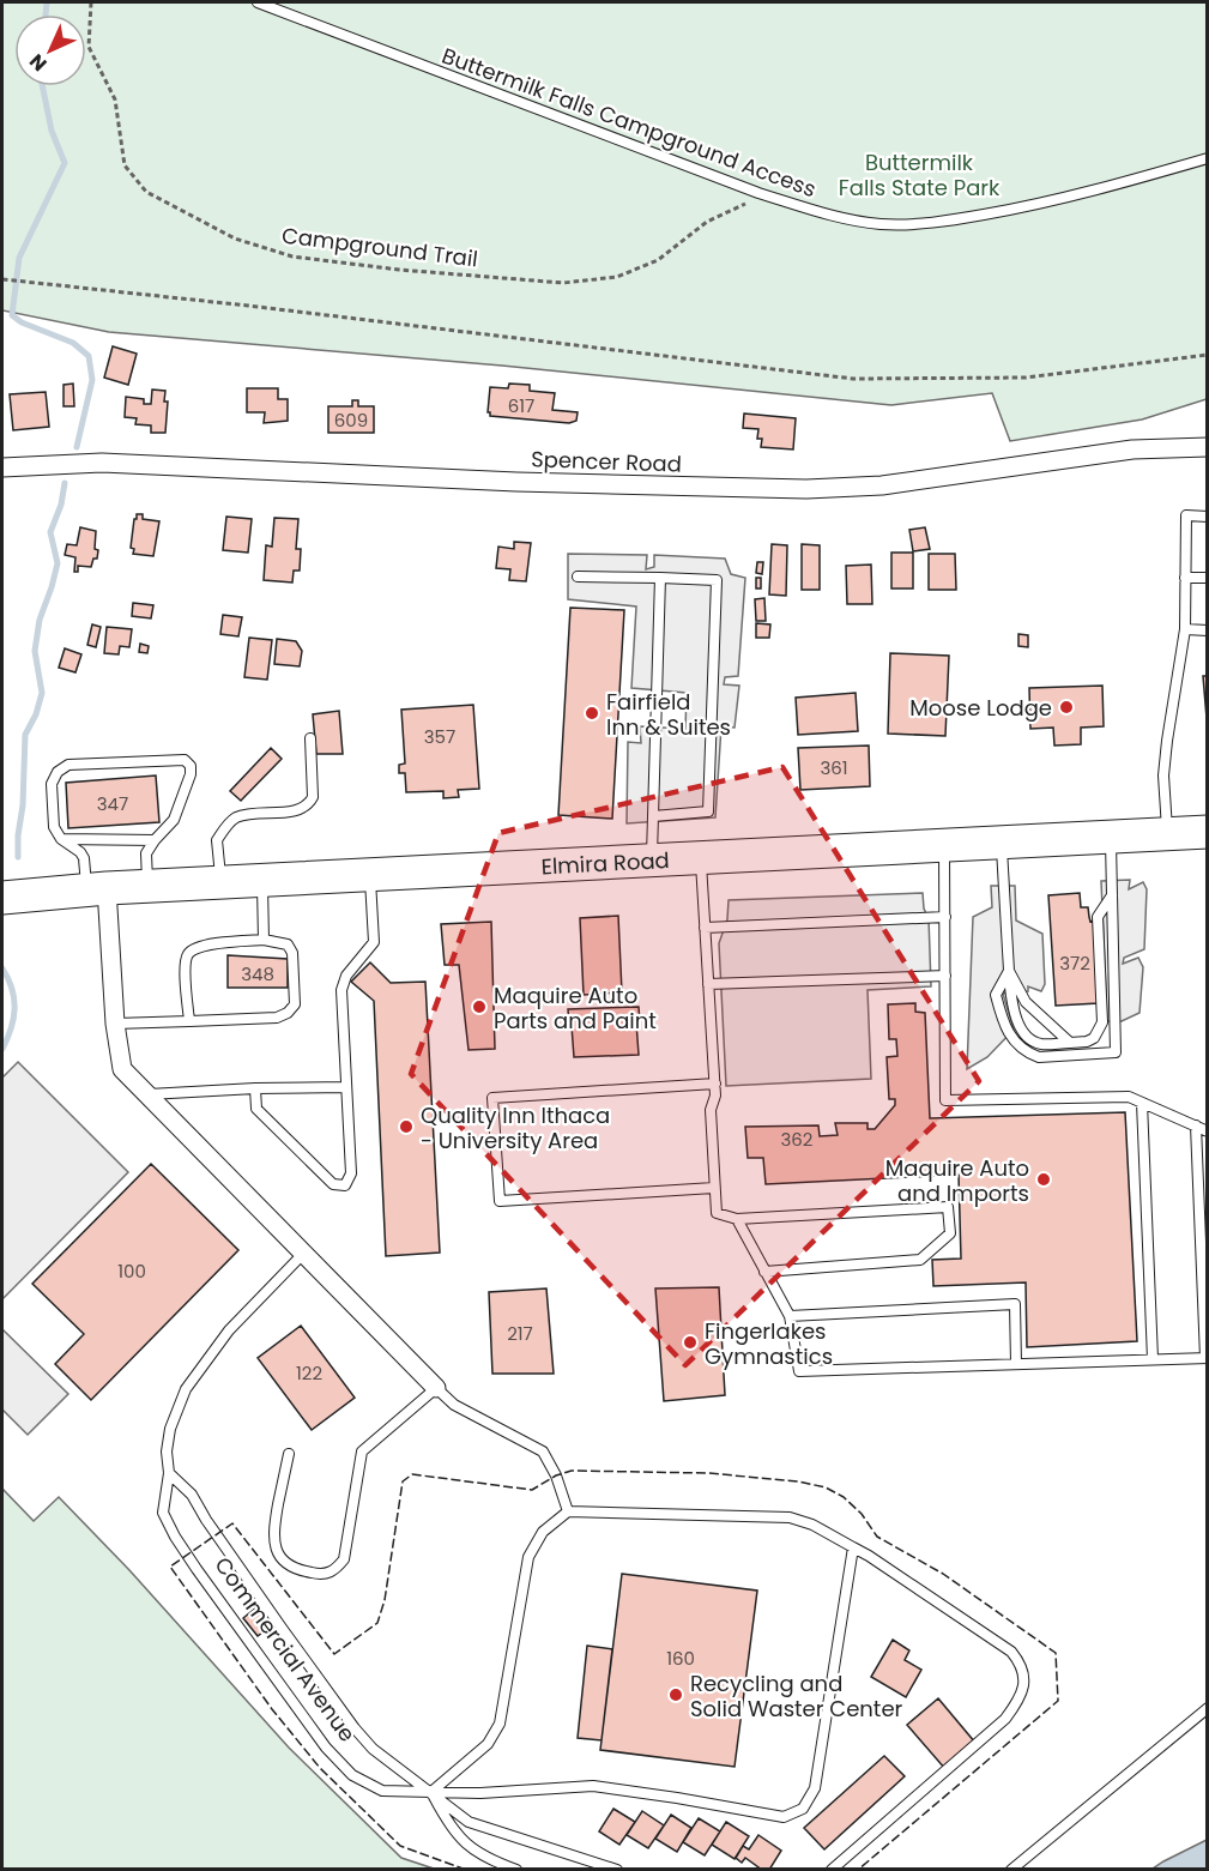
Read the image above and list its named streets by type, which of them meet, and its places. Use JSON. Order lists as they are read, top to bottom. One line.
{"streets":{"highway":["Elmira Road"],"street":["Spencer Road"],"lane":["Buttermilk Falls Campground Access","Commercial Avenue"],"path":["Campground Trail"]},"crossings":[["Buttermilk Falls Campground Access","Campground Trail"]],"parks":["Buttermilk Falls State Park"],"places":["Moose Lodge","Fairfield Inn & Suites","Maquire Auto Parts and Paint","Quality Inn Ithaca - University Area","Maquire Auto and Imports","Fingerlakes Gymnastics","Recycling and Solid Waster Center"],"house_numbers":["617","609","357","361","347","372","348","362","100","217","122","160"],"north":"bottom left"}
